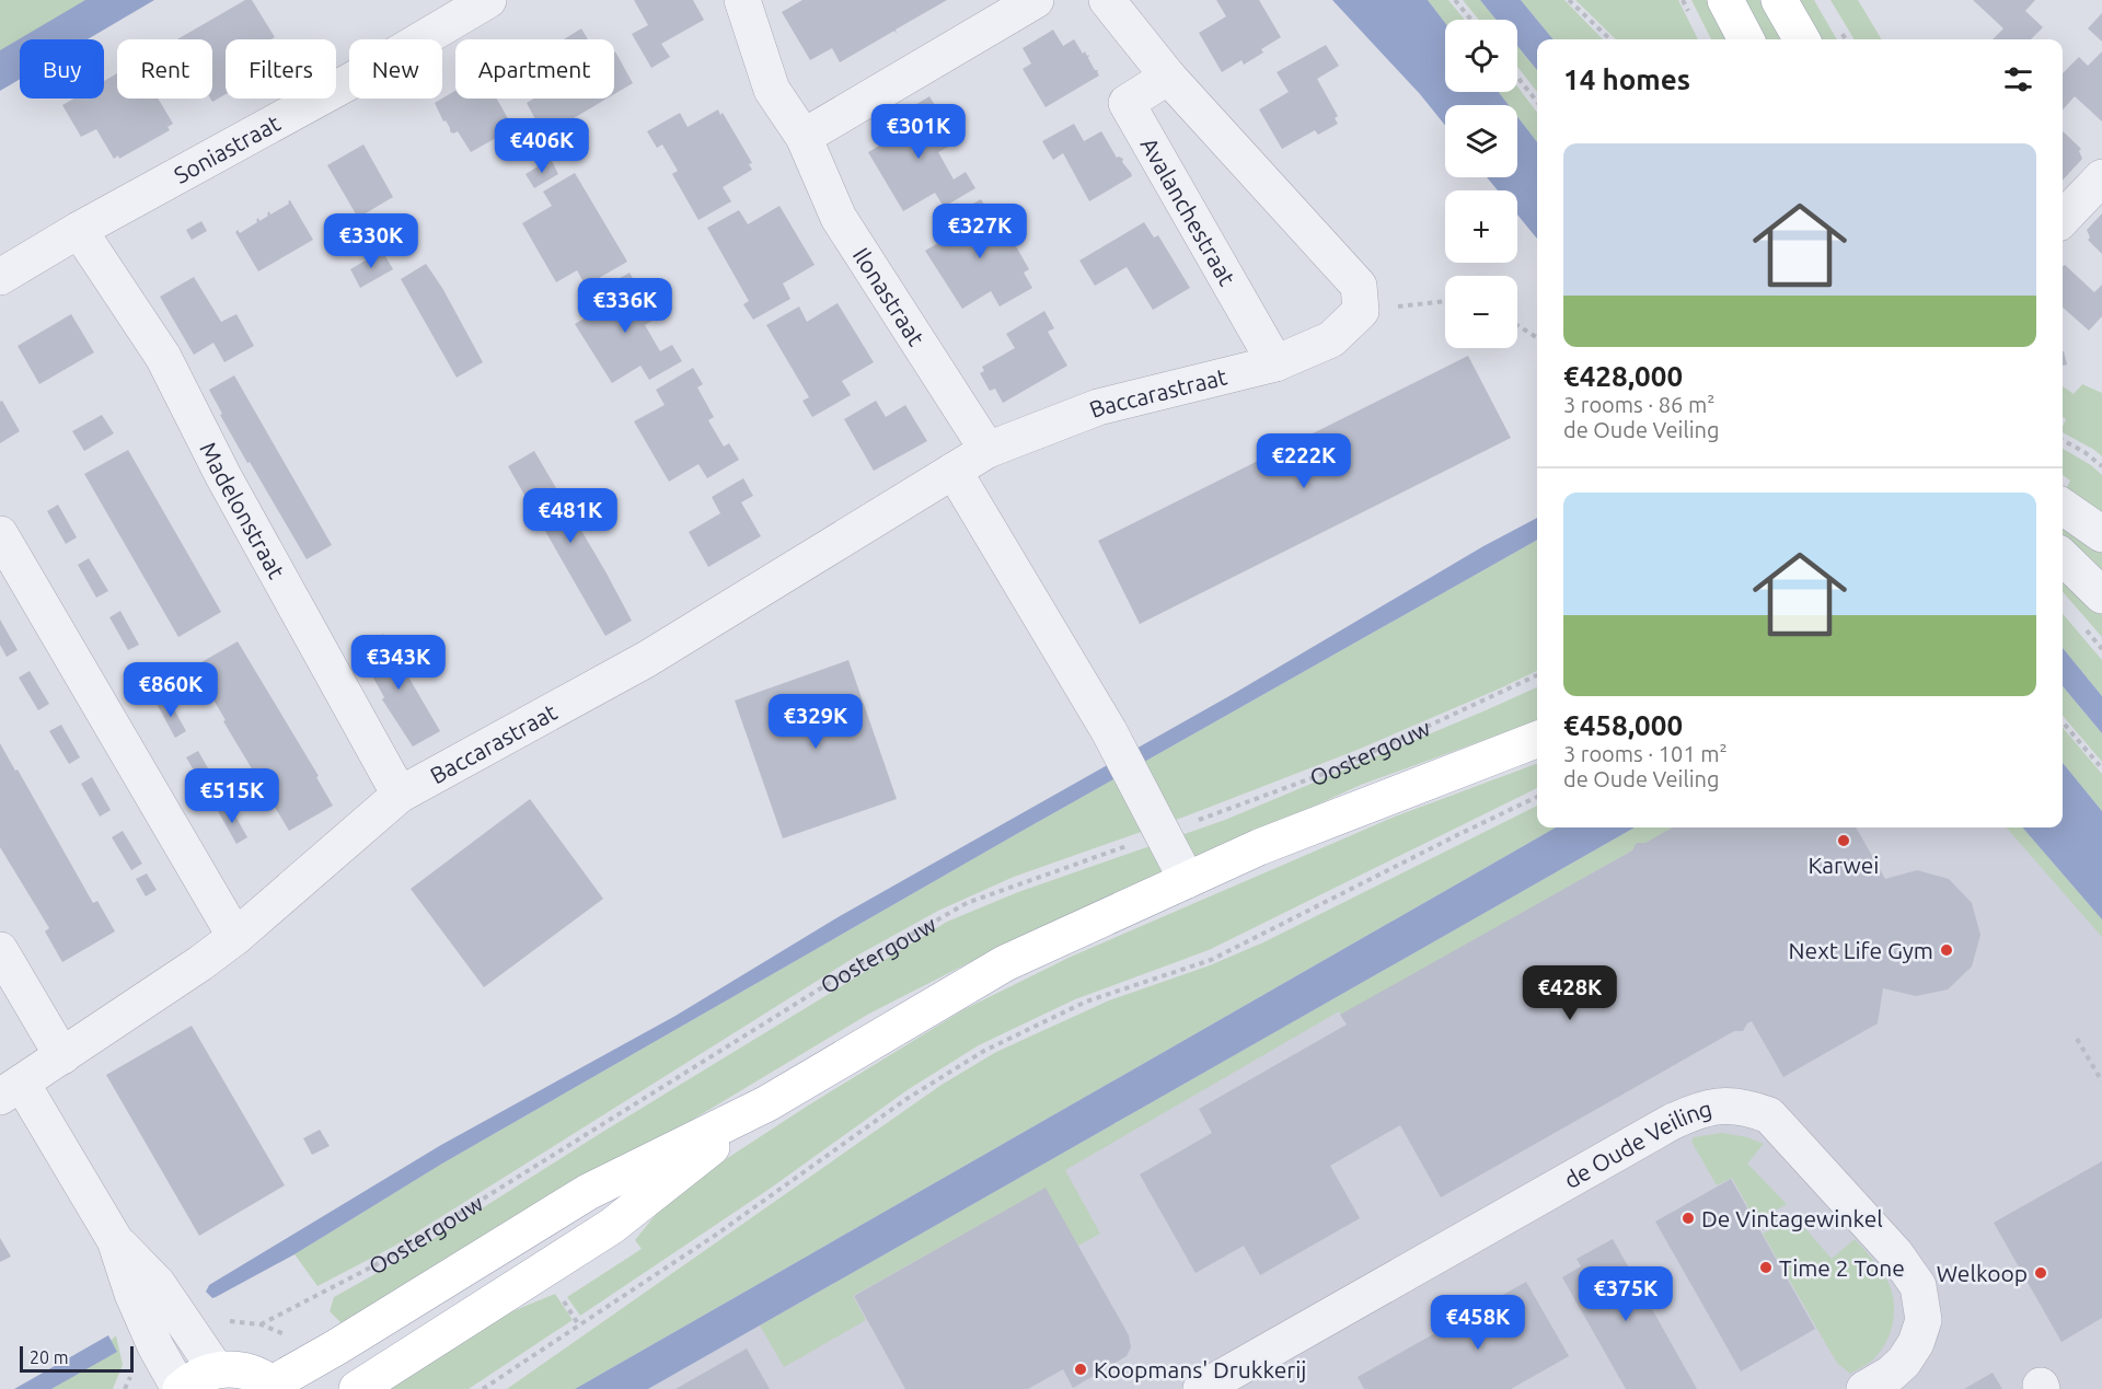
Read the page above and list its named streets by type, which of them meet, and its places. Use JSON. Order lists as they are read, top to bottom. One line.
{"streets":{"main road":["Oostergouw"],"street":["Soniastraat","Avalanchestraat","Ilonastraat","Baccarastraat","Madelonstraat","de Oude Veiling"]},"crossings":[["Soniastraat","Madelonstraat"],["Avalanchestraat","Baccarastraat"],["Ilonastraat","Baccarastraat"],["Baccarastraat","Madelonstraat"]],"places":["Karwei","Next Life Gym","De Vintagewinkel","Time 2 Tone","Welkoop","Koopmans' Drukkerij"],"scale_bar":"20 m","page":{"map_buttons":["+","−"],"chip":["Buy","Rent","Filters","New","Apartment"],"heading":"14 homes","price":["€301K","€406K","€327K","€330K","€336K","€222K","€481K","€343K","€860K","€329K","€515K","€428K","€375K","€458K"],"list":[{"name":"€428,000","note":"3 rooms · 86 m² · de Oude Veiling"},{"name":"€458,000","note":"3 rooms · 101 m² · de Oude Veiling"}],"scale":"20 m"}}
